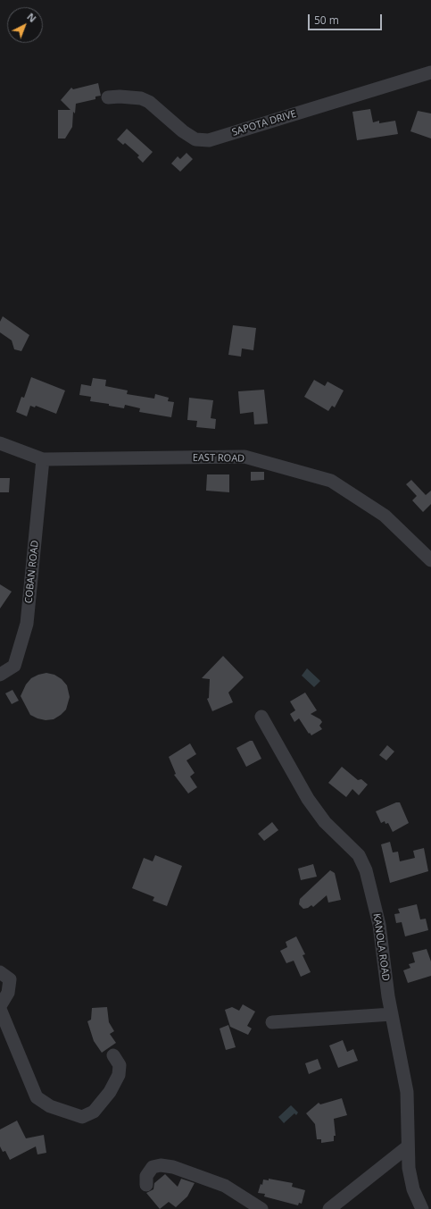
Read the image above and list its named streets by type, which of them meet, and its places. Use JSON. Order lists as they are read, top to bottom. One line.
{"streets":{"street":["SAPOTA DRIVE","EAST ROAD","COBAN ROAD","KANOLA ROAD"]},"crossings":[["EAST ROAD","COBAN ROAD"]],"scale_bar":"50 m","north":"top right"}
